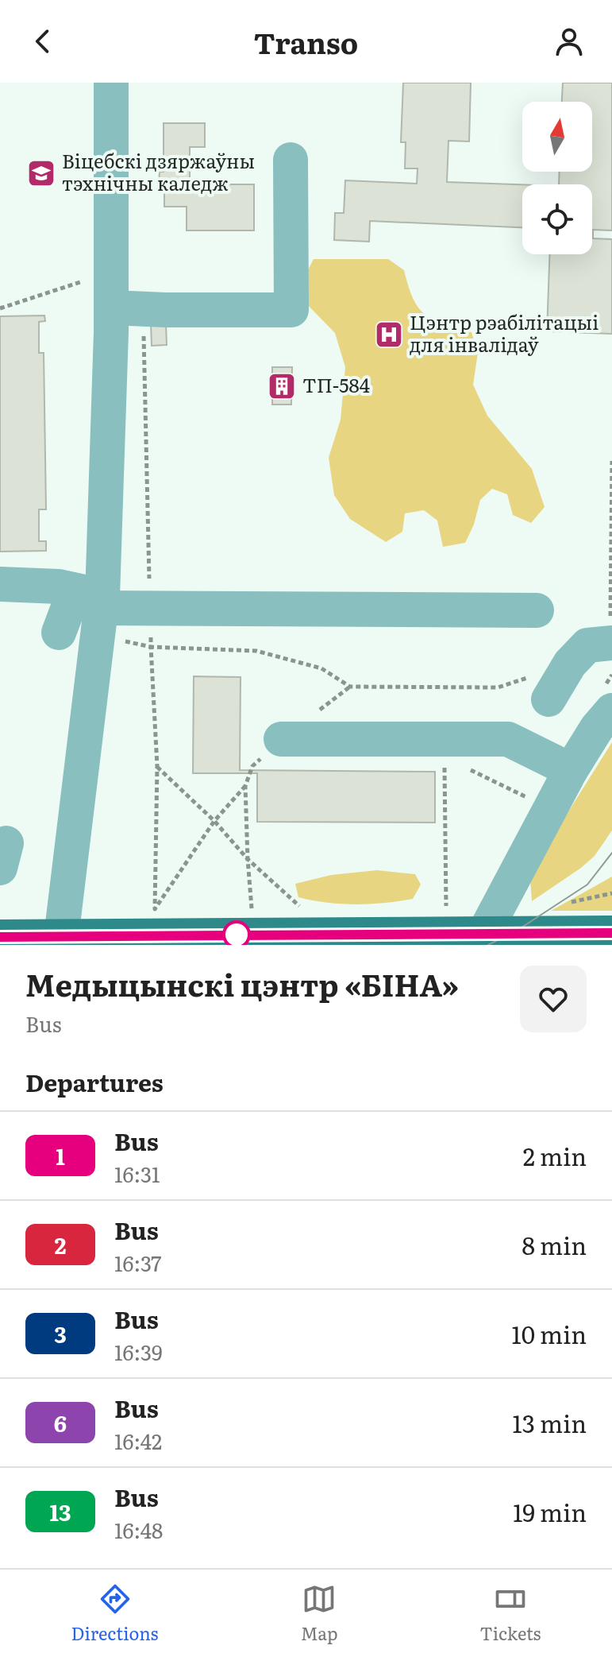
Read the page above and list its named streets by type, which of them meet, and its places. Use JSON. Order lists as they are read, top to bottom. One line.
{"places":{"school or university":["Віцебскі дзяржаўны тэхнічны каледж"],"hospital":["Цэнтр рэабілітацыі для інвалідаў"],"building":["ТП-584"]},"lines":["bus line 1"],"north":"top","page":{"header":"Transo","heading":[["Медыцынскі цэнтр «БІНА»","Bus"],"Departures"],"list":[{"mark":"1","name":"Bus","note":"16:31","value":"2 min"},{"mark":"2","name":"Bus","note":"16:37","value":"8 min"},{"mark":"3","name":"Bus","note":"16:39","value":"10 min"},{"mark":"6","name":"Bus","note":"16:42","value":"13 min"},{"mark":"13","name":"Bus","note":"16:48","value":"19 min"}],"tabs":["Directions","Map","Tickets"]}}
